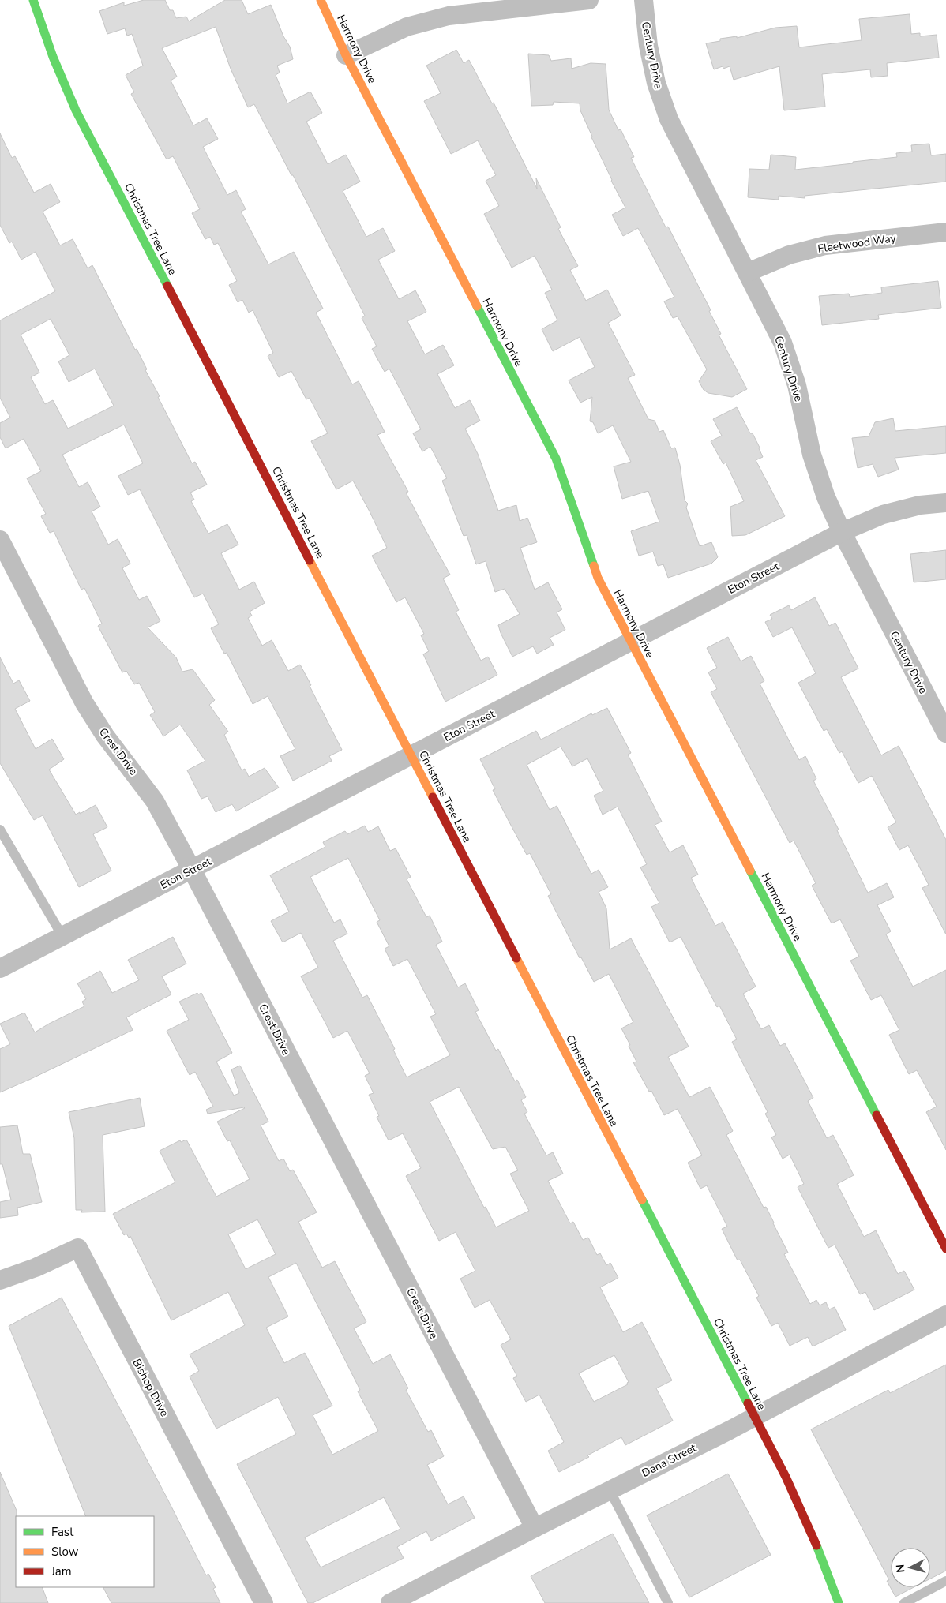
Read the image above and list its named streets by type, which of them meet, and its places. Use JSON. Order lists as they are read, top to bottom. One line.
{"streets":{"street":["Harmony Drive","Century Drive","Christmas Tree Lane","Fleetwood Way","Eton Street","Crest Drive","Bishop Drive","Dana Street"]},"crossings":[["Harmony Drive","Eton Street"],["Century Drive","Fleetwood Way"],["Century Drive","Eton Street"],["Christmas Tree Lane","Eton Street"],["Christmas Tree Lane","Dana Street"],["Eton Street","Crest Drive"],["Crest Drive","Dana Street"]],"legend":["Fast","Slow","Jam"],"north":"left"}
